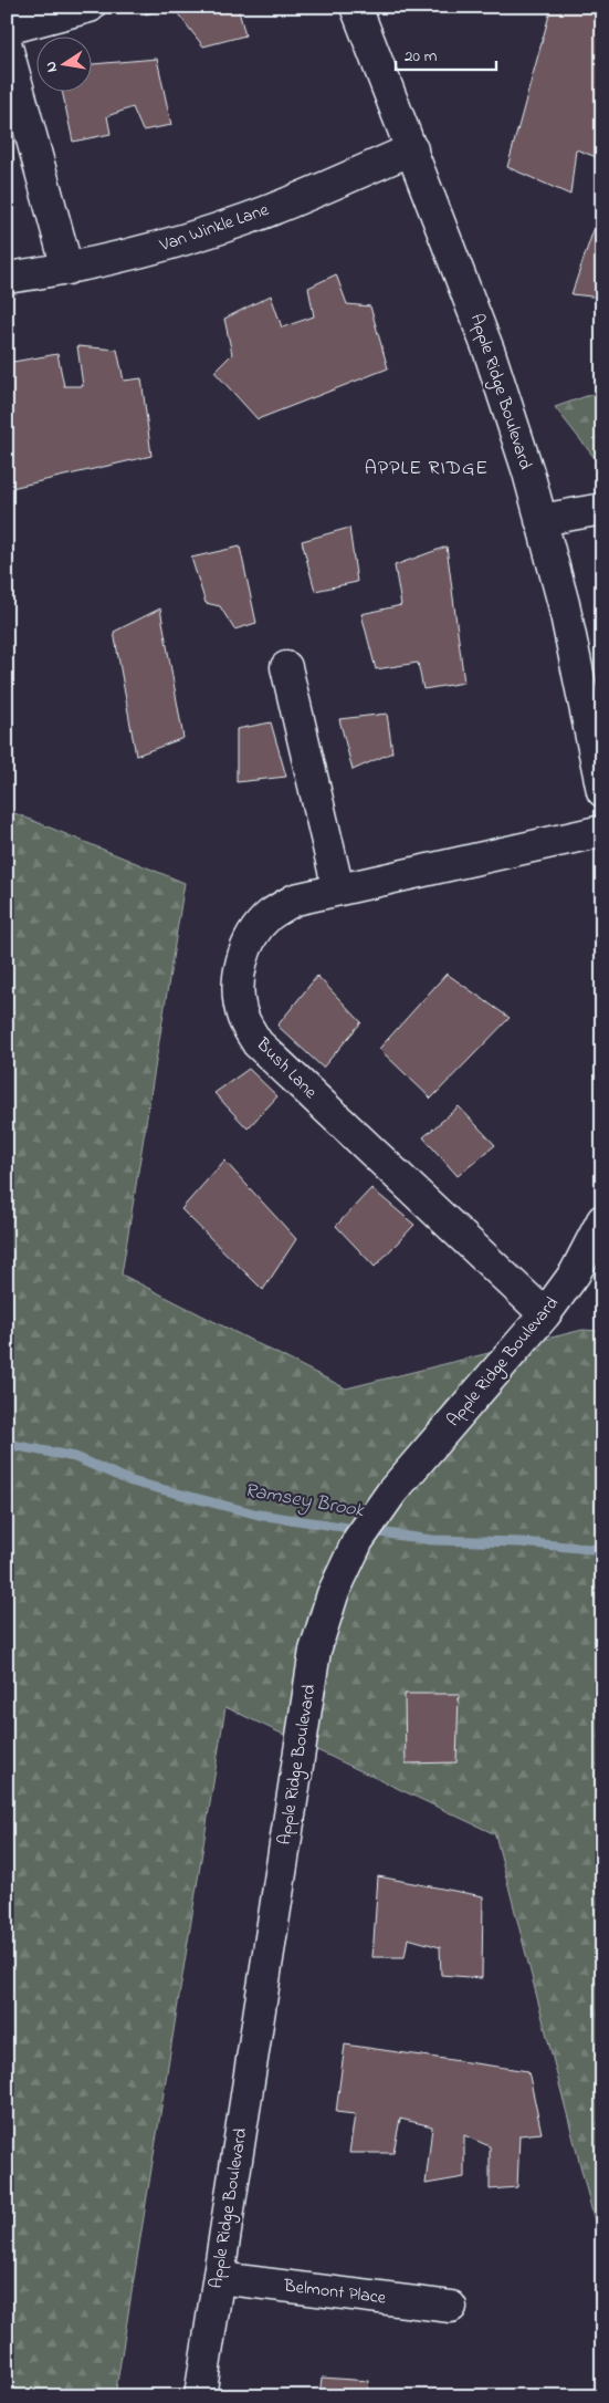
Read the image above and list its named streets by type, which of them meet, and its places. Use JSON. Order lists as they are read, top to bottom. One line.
{"streets":{"street":["Van Winkle Lane","Apple Ridge Boulevard","Bush Lane","Belmont Place"]},"crossings":[["Van Winkle Lane","Apple Ridge Boulevard"],["Apple Ridge Boulevard","Bush Lane"],["Apple Ridge Boulevard","Belmont Place"]],"districts":["APPLE RIDGE"],"water":["Ramsey Brook"],"scale_bar":"20 m","north":"left"}
